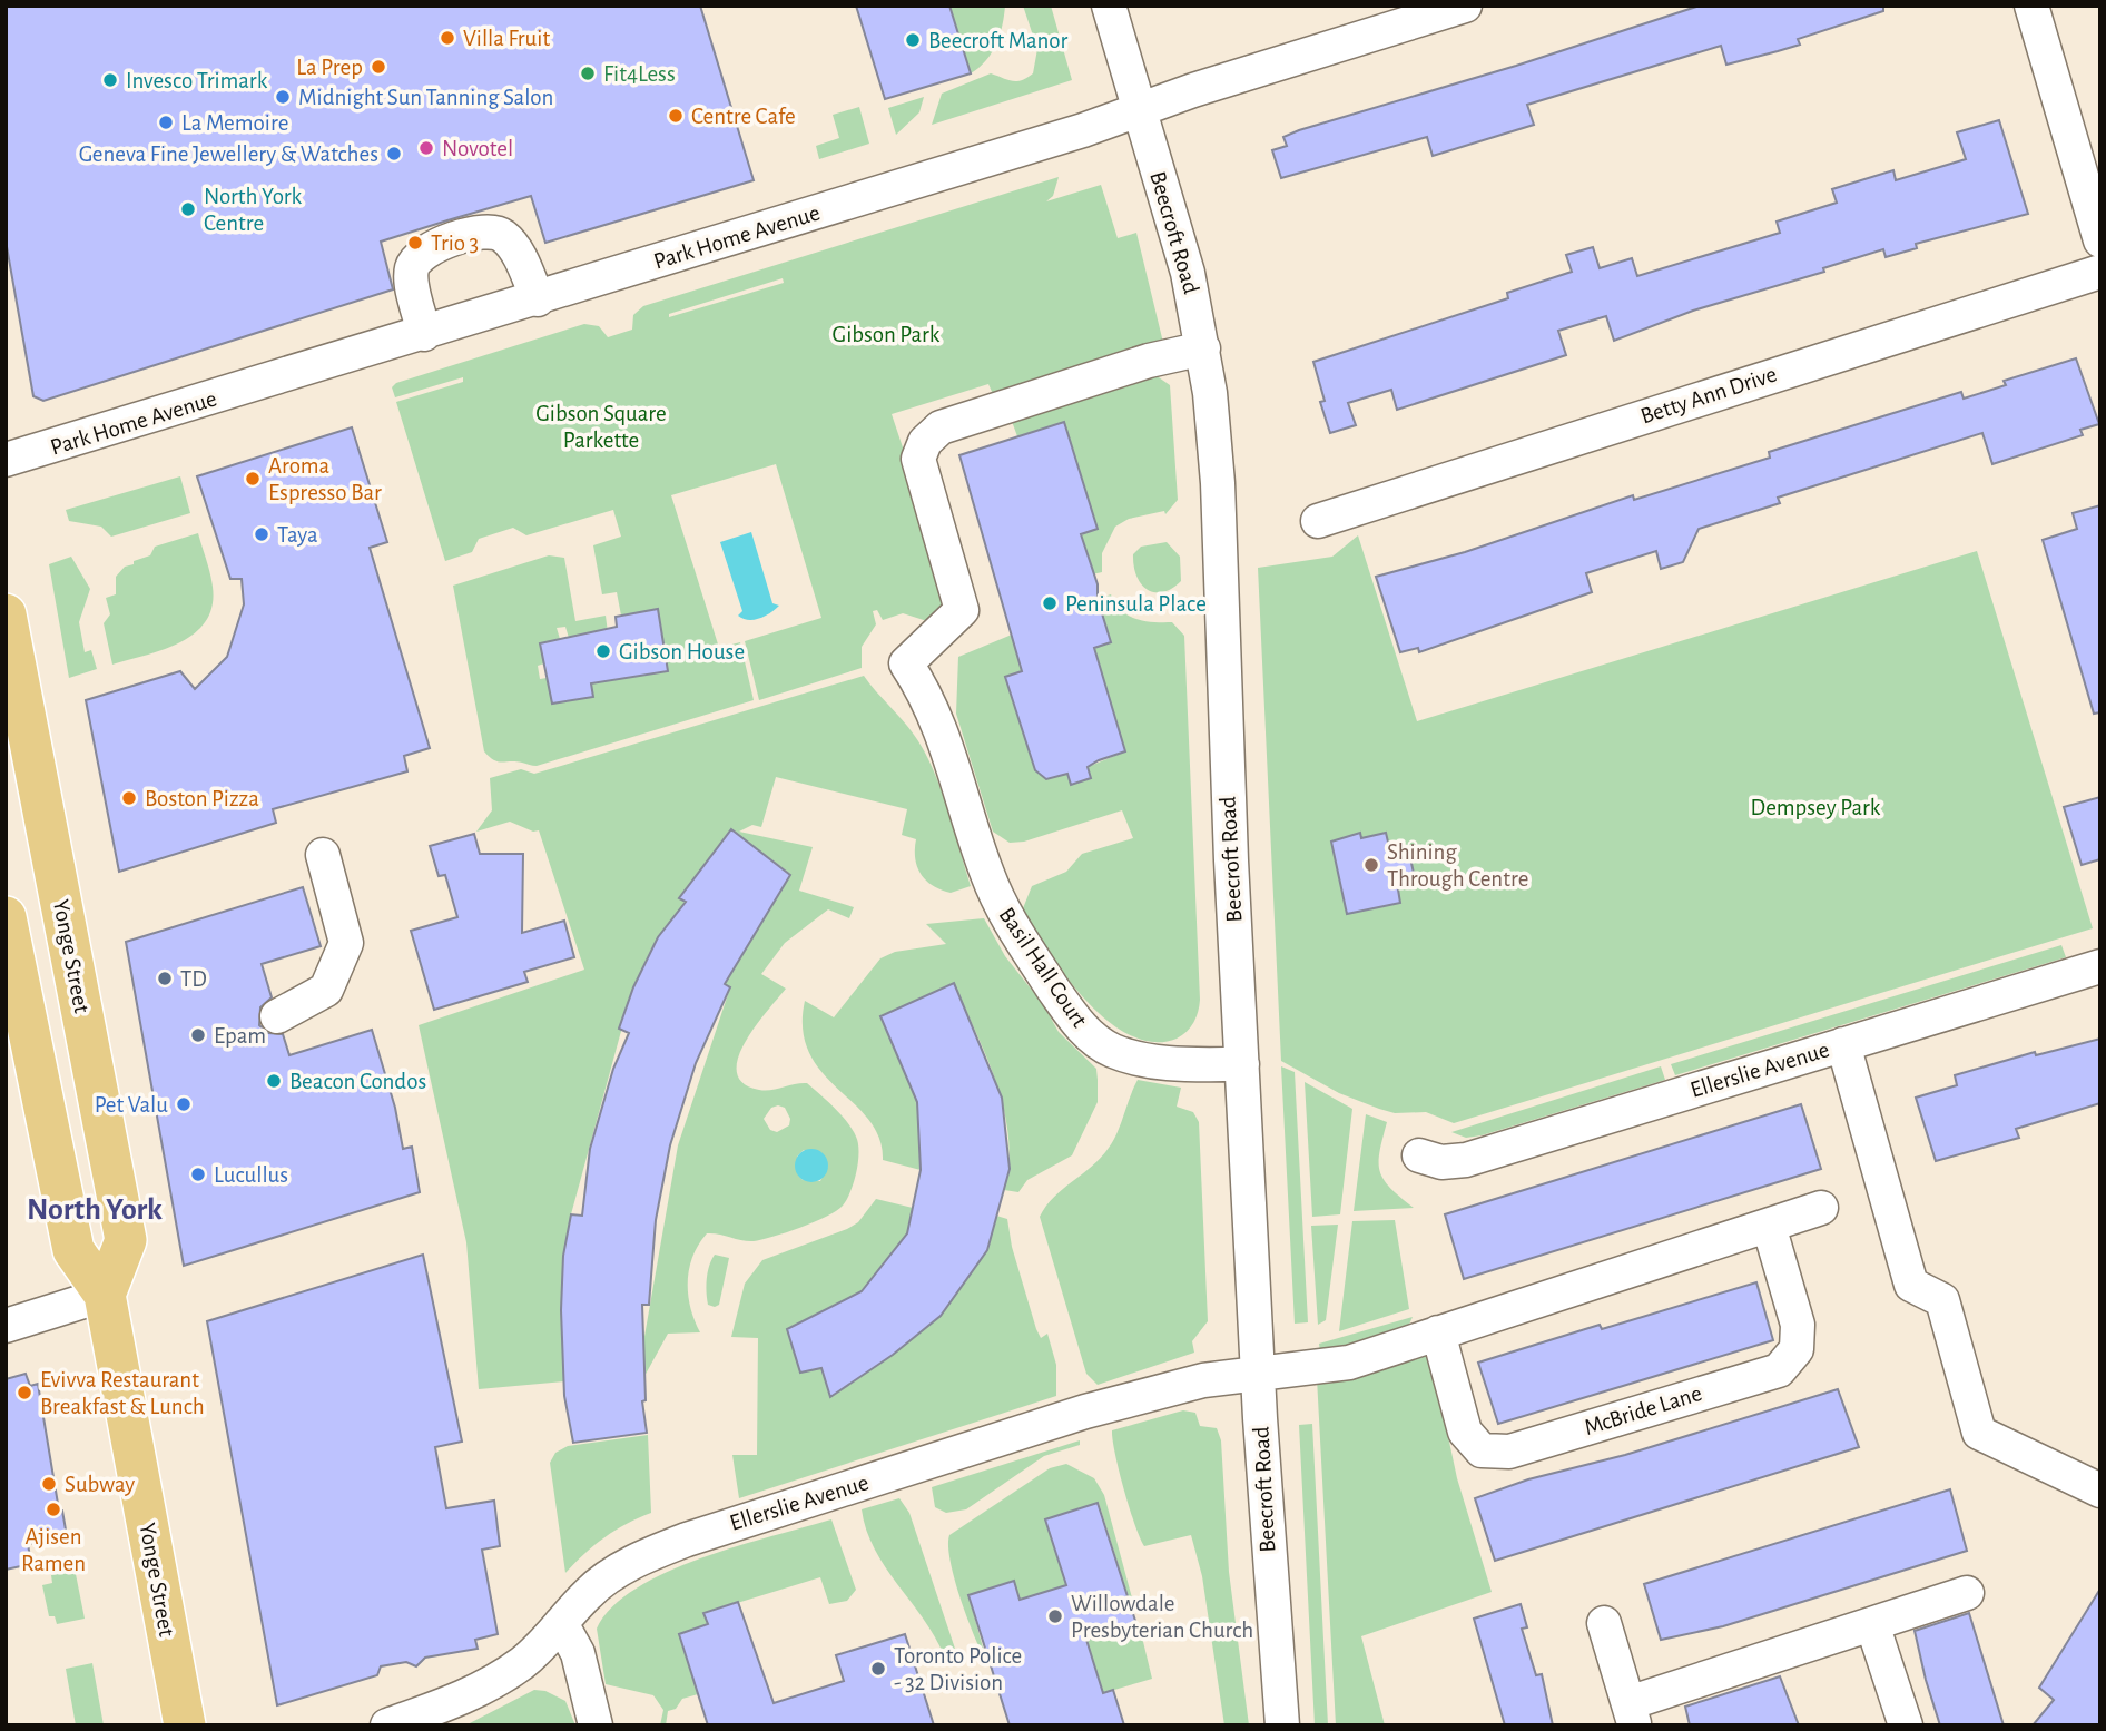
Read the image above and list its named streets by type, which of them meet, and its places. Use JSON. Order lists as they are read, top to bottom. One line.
{"streets":{"main road":["Yonge Street"],"street":["Beecroft Road","Park Home Avenue","Betty Ann Drive","Basil Hall Court","Ellerslie Avenue","McBride Lane"]},"crossings":[["Beecroft Road","Park Home Avenue"],["Beecroft Road","Basil Hall Court"],["Beecroft Road","Ellerslie Avenue"]],"districts":["North York"],"parks":["Gibson Park","Gibson Square Parkette","Dempsey Park"],"places":["Villa Fruit","Beecroft Manor","La Prep","Fit4Less","Invesco Trimark","Midnight Sun Tanning Salon","Centre Cafe","La Memoire","Novotel","Geneva Fine Jewellery & Watches","North York Centre","Trio 3","Aroma Espresso Bar","Taya","Peninsula Place","Gibson House","Boston Pizza","Shining Through Centre","TD","Epam","Beacon Condos","Pet Valu","Lucullus","Evivva Restaurant Breakfast & Lunch","Subway","Ajisen Ramen","Willowdale Presbyterian Church","Toronto Police - 32 Division"]}
